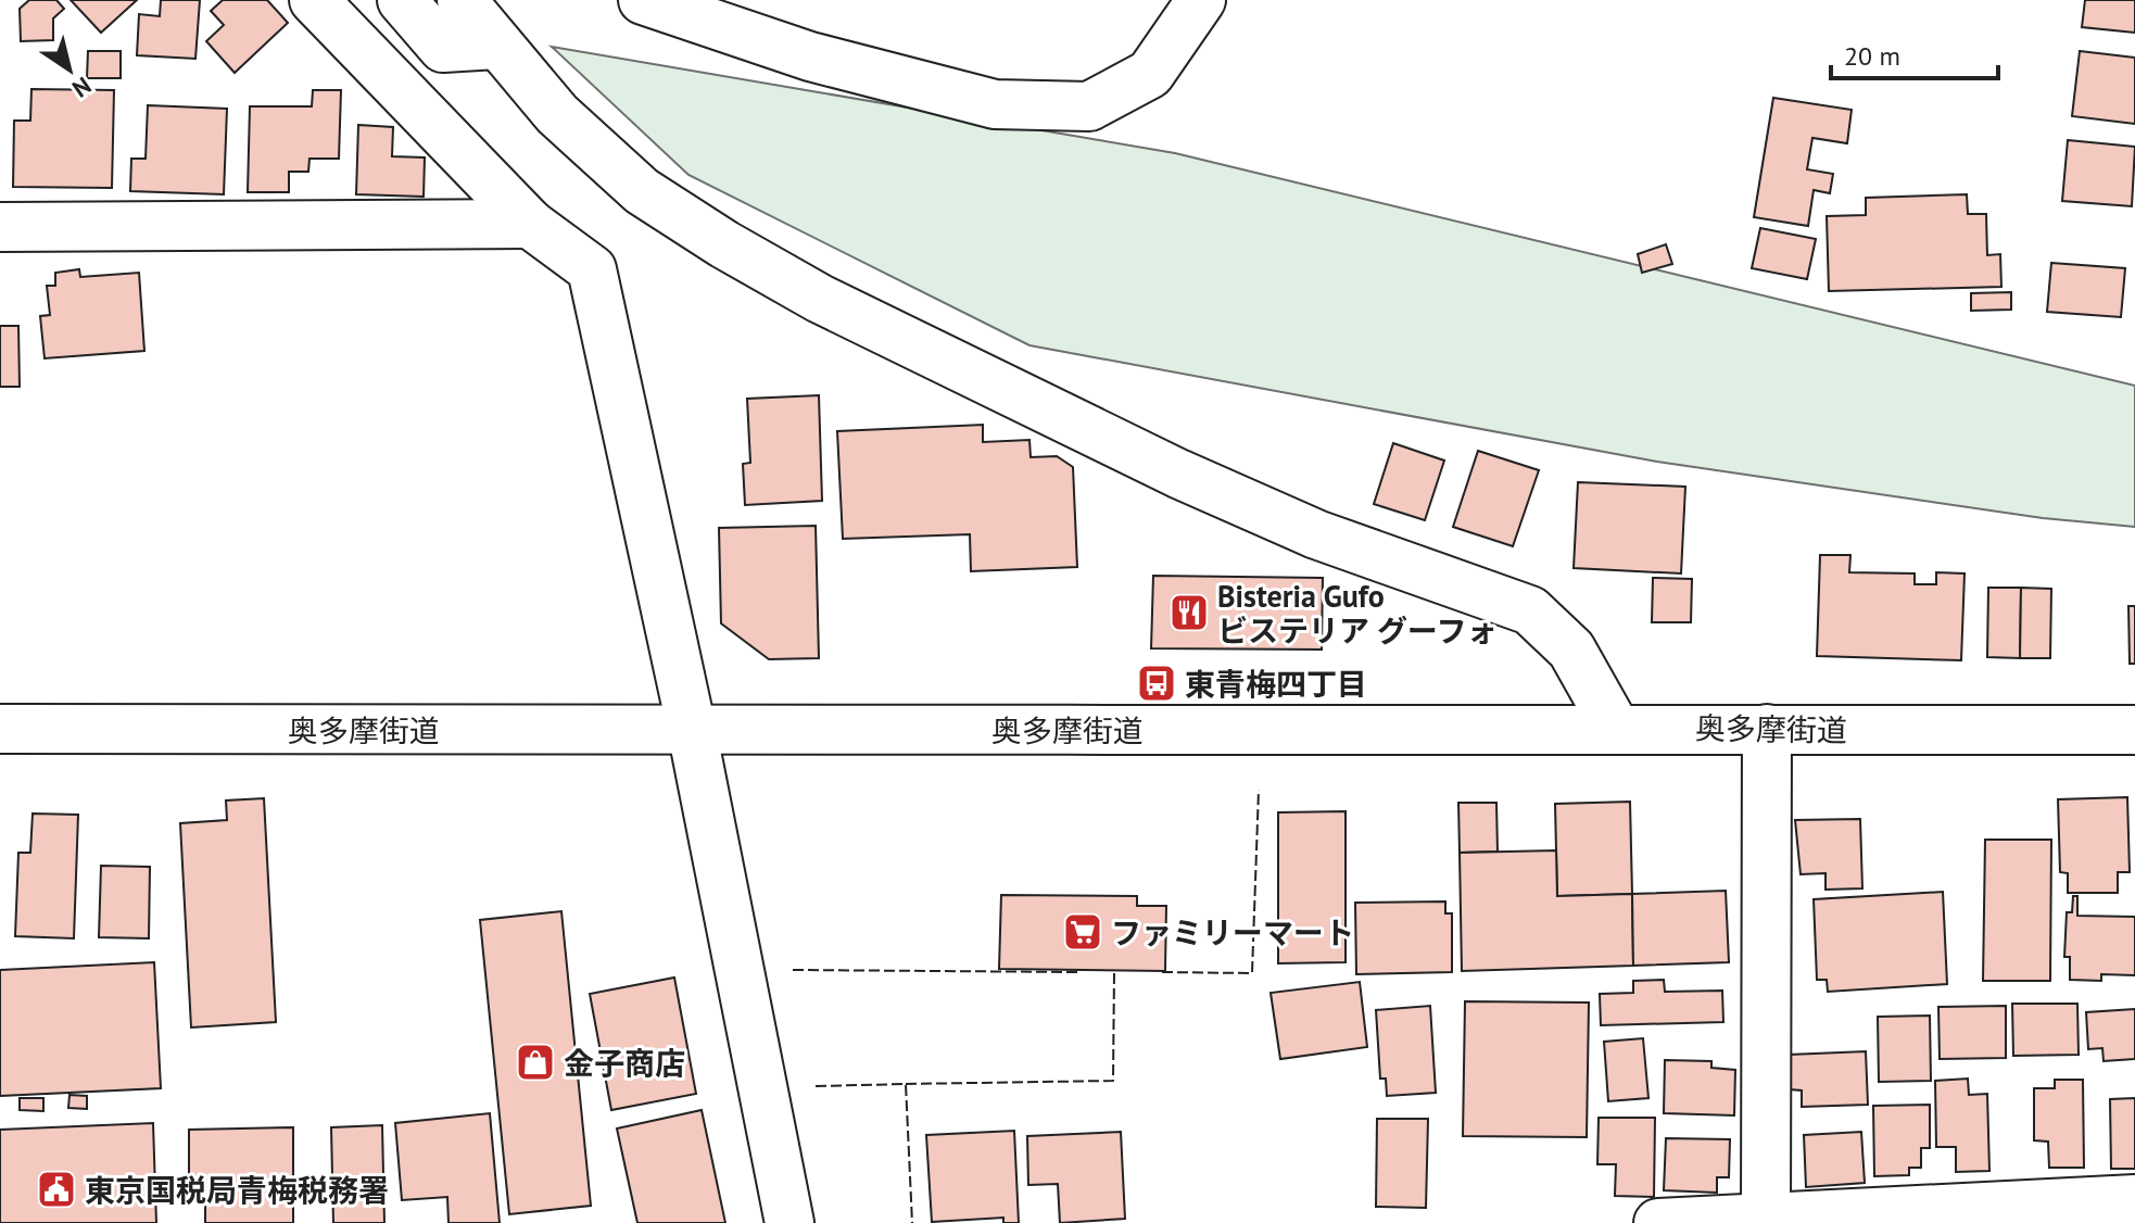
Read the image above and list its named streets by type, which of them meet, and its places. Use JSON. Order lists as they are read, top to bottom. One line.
{"streets":{"street":["奥多摩街道"]},"places":{"restaurant":["Bisteria Gufo ビステリア グーフォ"],"bus stop":["東青梅四丁目"],"supermarket":["ファミリーマート"],"shop":["金子商店"],"public building":["東京国税局青梅税務署"]},"scale_bar":"20 m","north":"bottom right"}
